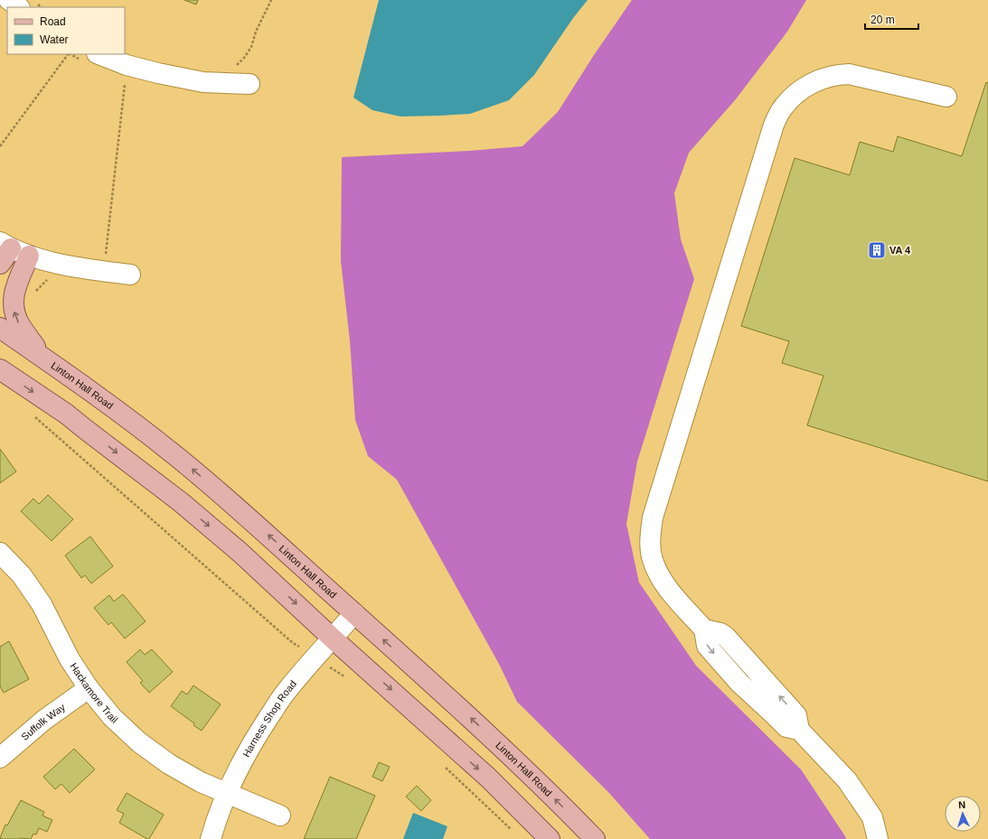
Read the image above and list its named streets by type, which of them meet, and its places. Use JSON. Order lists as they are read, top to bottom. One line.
{"streets":{"main road":["Linton Hall Road"],"street":["Hackamore Trail","Harness Shop Road","Suffolk Way"]},"crossings":[["Linton Hall Road","Harness Shop Road"],["Hackamore Trail","Harness Shop Road"],["Hackamore Trail","Suffolk Way"]],"places":{"building":["VA 4"]},"legend":["Road","Water"],"scale_bar":"20 m","north":"top"}
